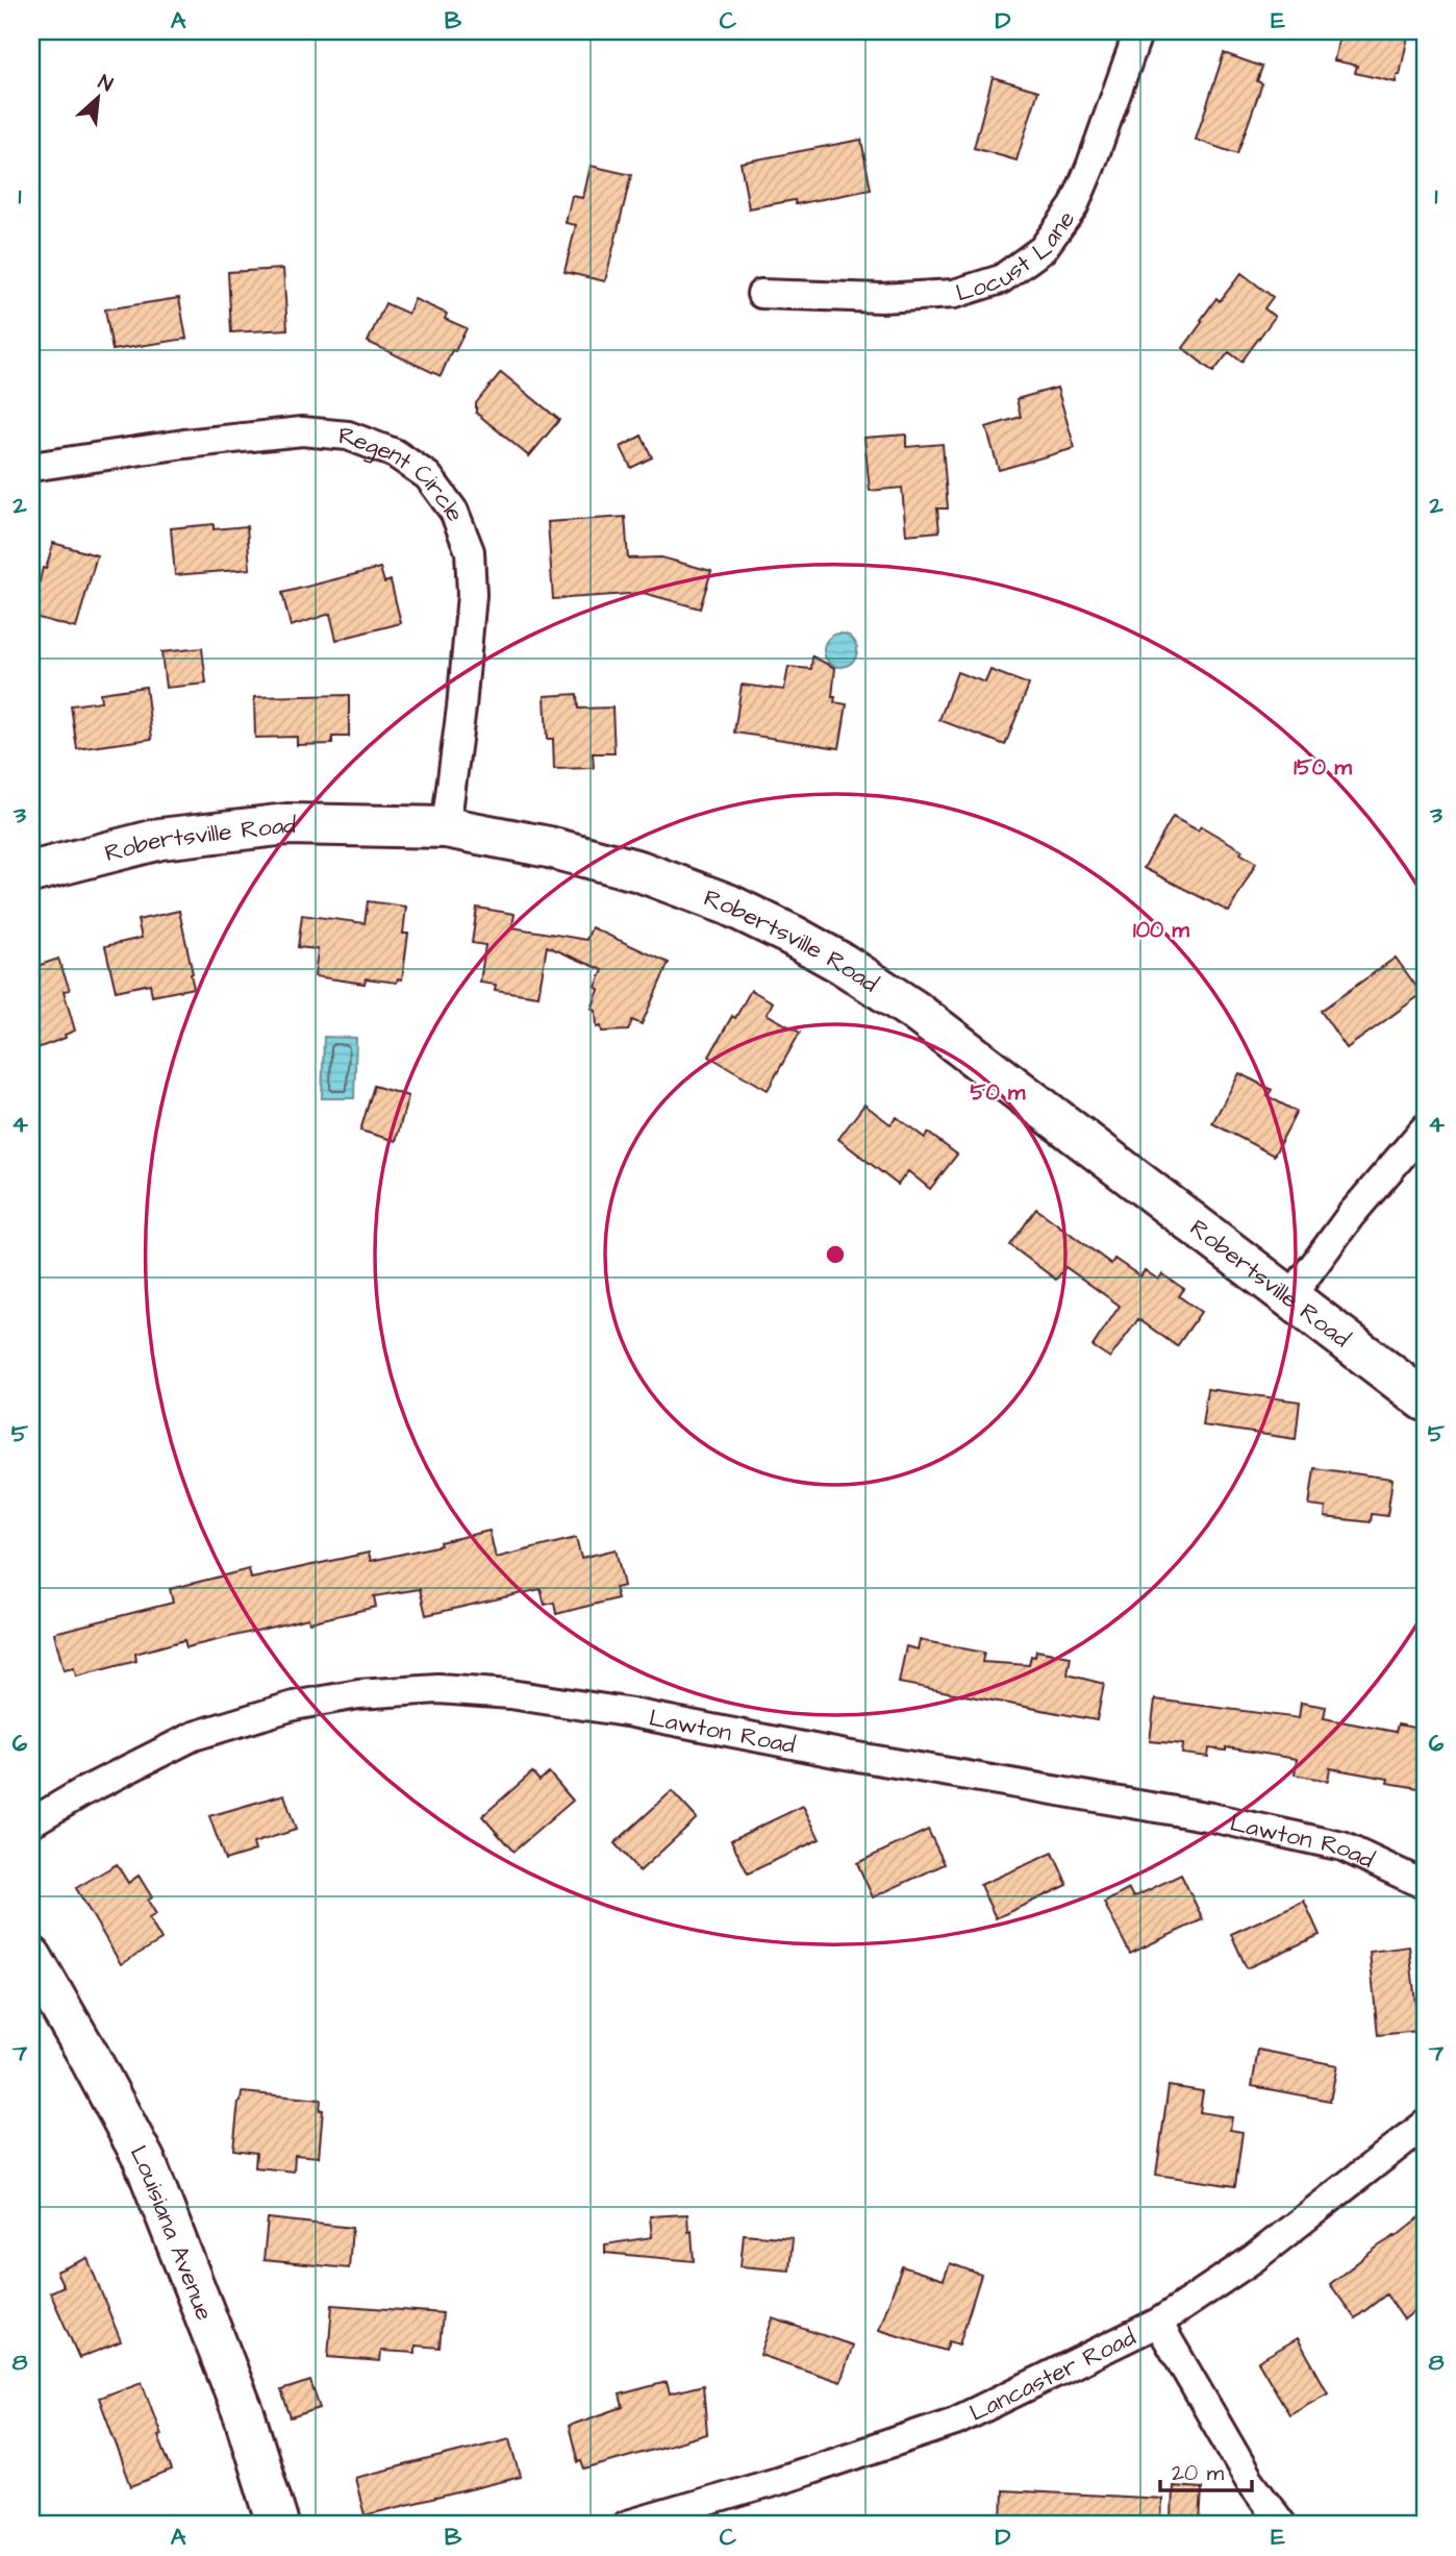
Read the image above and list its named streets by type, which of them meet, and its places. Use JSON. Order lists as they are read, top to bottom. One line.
{"streets":{"street":["Locust Lane","Regent Circle","Robertsville Road","Lawton Road","Louisiana Avenue","Lancaster Road"]},"crossings":[["Regent Circle","Robertsville Road"]],"scale_bar":"20 m","north":"top right","grid":{"columns":["A","B","C","D","E"],"rows":["1","2","3","4","5","6","7","8"]},"rings":["150 m","100 m","50 m"]}
